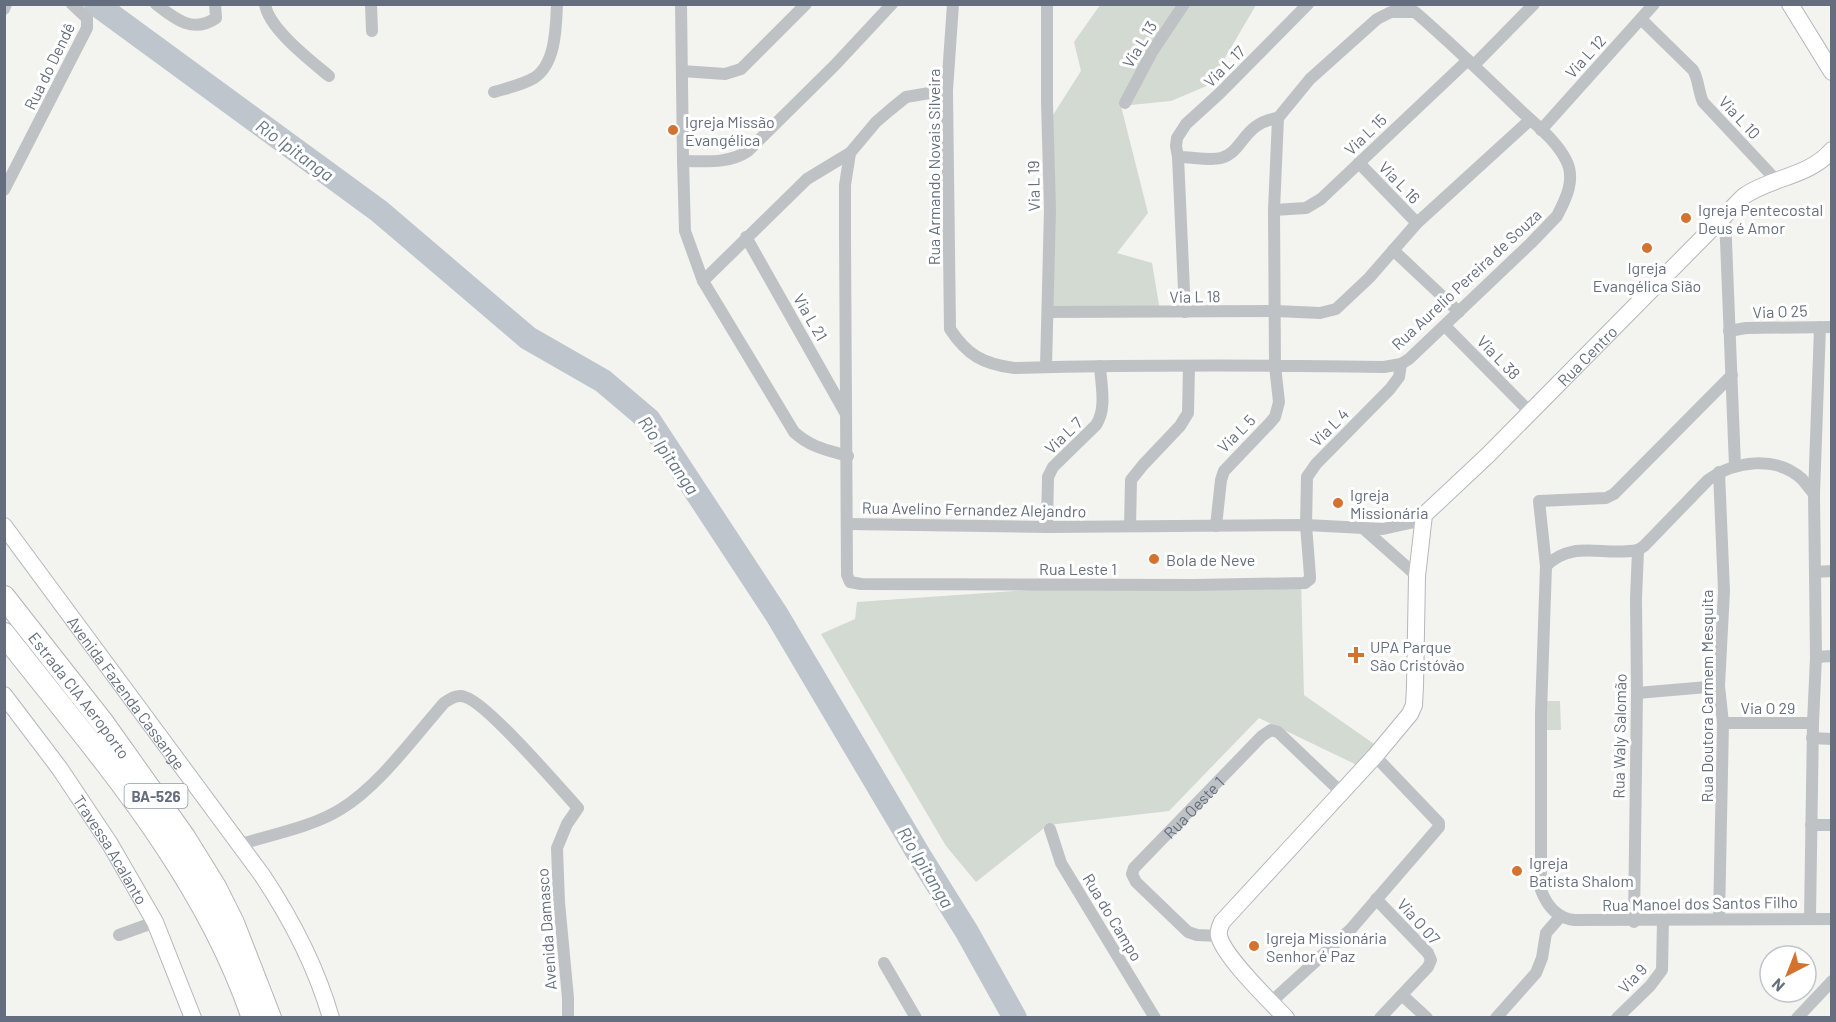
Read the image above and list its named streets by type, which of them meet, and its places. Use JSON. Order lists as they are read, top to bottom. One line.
{"streets":{"highway":["Estrada CIA Aeroporto","BA-526"],"street":["Via L 13","Via L 12","Rua do Dendê","Via L 17","Via L 10","Via L 15","Rua Armando Novais Silveira","Via L 16","Via L 19","Rua Aurelio Pereira de Souza","Via L 18","Via O 25","Via L 21","Rua Centro","Via L 38","Via L 4","Via L 5","Via L 7","Rua Avelino Fernandez Alejandro","Rua Leste 1","Avenida Fazenda Cassange","Rua Doutora Carmem Mesquita","Via O 29","Rua Waly Salomão","Rua Oeste 1","Travessa Acalanto","Rua Manoel dos Santos Filho","Rua do Campo","Via O 07","Avenida Damasco","Via 9"]},"crossings":[["Via L 12","Via L 10"],["Via L 12","Rua Aurelio Pereira de Souza"],["Via L 17","Via L 18"],["Via L 10","Rua Centro"],["Via L 15","Via L 16"],["Via L 15","Rua Aurelio Pereira de Souza"],["Rua Armando Novais Silveira","Rua Aurelio Pereira de Souza"],["Via L 19","Rua Aurelio Pereira de Souza"],["Via L 19","Via L 18"],["Rua Aurelio Pereira de Souza","Via L 38"],["Rua Aurelio Pereira de Souza","Via L 4"],["Rua Aurelio Pereira de Souza","Via L 5"],["Rua Aurelio Pereira de Souza","Via L 7"],["Via O 25","Rua Manoel dos Santos Filho"],["Via L 21","Rua Avelino Fernandez Alejandro"],["Rua Centro","Via L 38"],["Rua Centro","Rua Avelino Fernandez Alejandro"],["Via L 4","Rua Avelino Fernandez Alejandro"],["Via L 4","Rua Leste 1"],["Via L 5","Rua Avelino Fernandez Alejandro"],["Via L 7","Rua Avelino Fernandez Alejandro"],["Rua Avelino Fernandez Alejandro","Rua Leste 1"],["Avenida Fazenda Cassange","Avenida Damasco"],["Rua Doutora Carmem Mesquita","Via O 29"],["Rua Doutora Carmem Mesquita","Rua Manoel dos Santos Filho"],["Via O 29","Rua Manoel dos Santos Filho"],["Rua Waly Salomão","Rua Manoel dos Santos Filho"],["Rua Manoel dos Santos Filho","Via 9"]],"water":["Rio Ipitanga"],"places":{"other":["Igreja Missão Evangélica","Igreja Pentecostal Deus é Amor","Igreja Evangélica Sião","Igreja Missionária","Bola de Neve","Igreja Batista Shalom","Igreja Missionária Senhor é Paz"],"health":["UPA Parque São Cristóvão"]},"north":"bottom left"}
